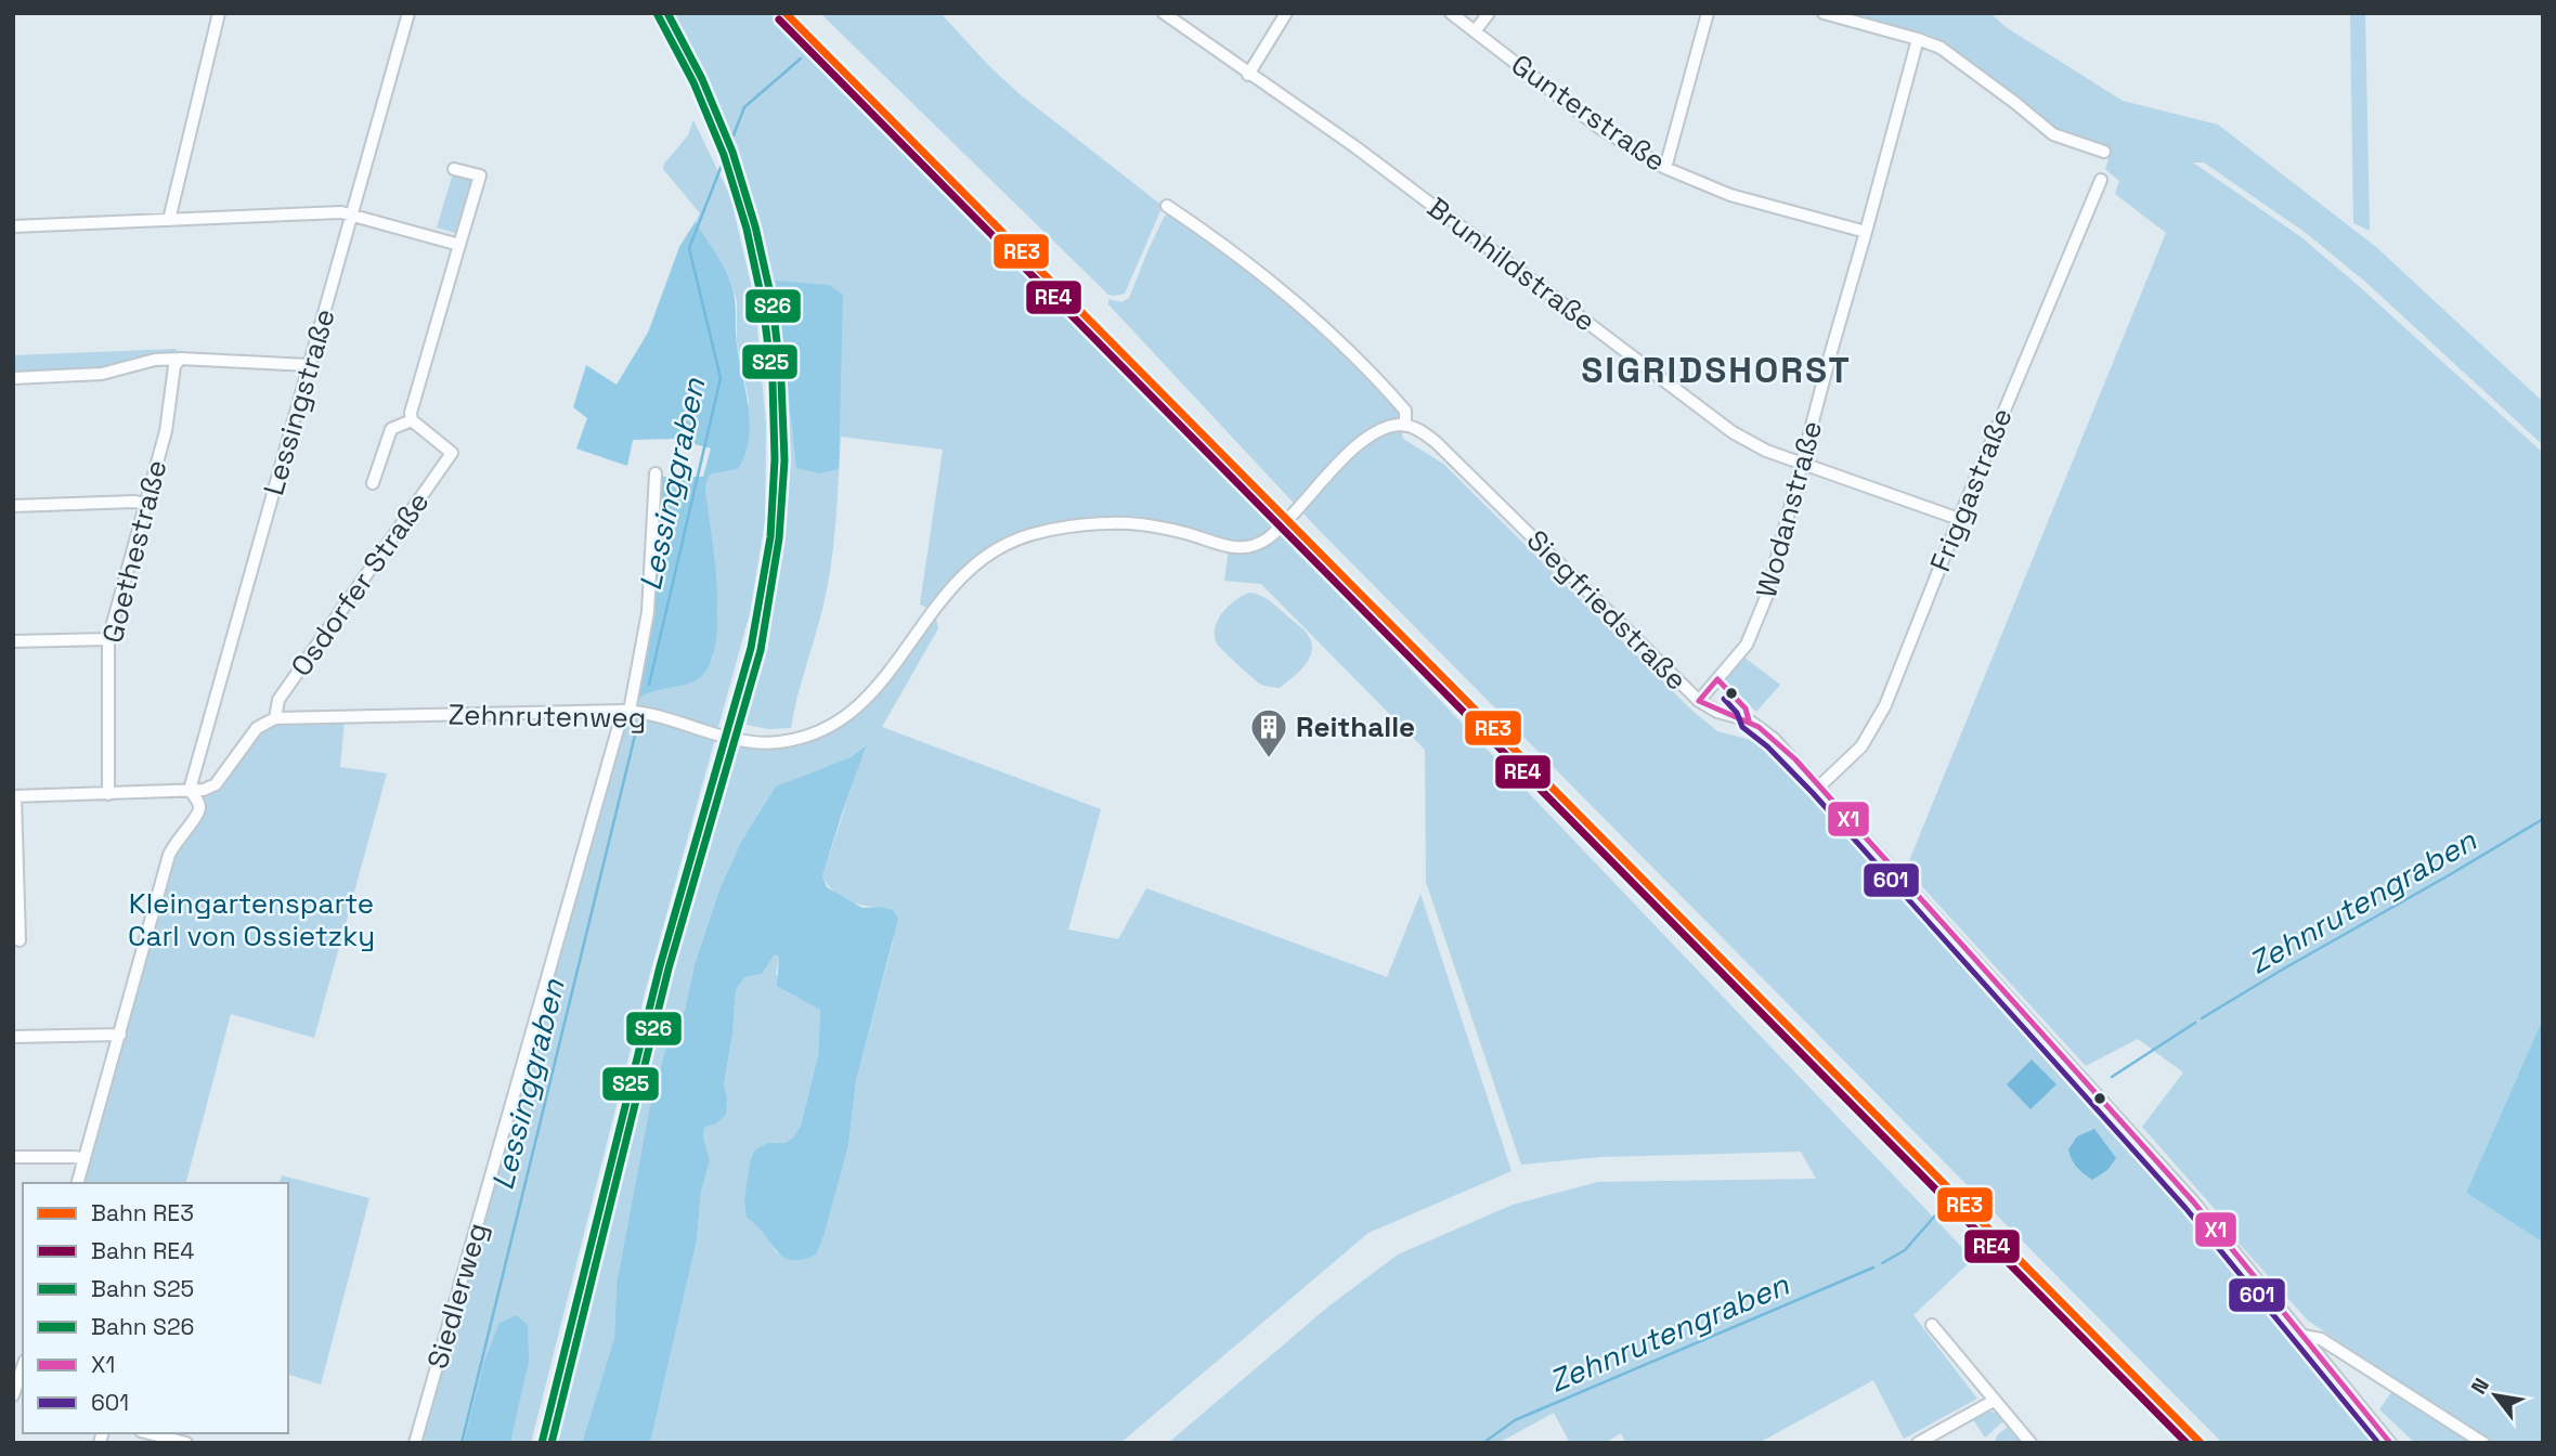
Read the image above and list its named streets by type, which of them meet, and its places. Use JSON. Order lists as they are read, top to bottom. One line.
{"streets":{"street":["Gunterstraße","Brunhildstraße","Lessingstraße","Friggastraße","Wodanstraße","Goethestraße","Osdorfer Straße","Siegfriedstraße","Zehnrutenweg","Siedlerweg"]},"crossings":[["Gunterstraße","Wodanstraße"],["Brunhildstraße","Friggastraße"],["Brunhildstraße","Wodanstraße"],["Friggastraße","Siegfriedstraße"],["Wodanstraße","Siegfriedstraße"],["Osdorfer Straße","Zehnrutenweg"],["Siegfriedstraße","Zehnrutenweg"],["Zehnrutenweg","Siedlerweg"]],"districts":["SIGRIDSHORST"],"water":["Lessinggraben","Zehnrutengraben"],"parks":["Kleingartensparte Carl von Ossietzky"],"places":{"building":["Reithalle"]},"lines":["rail line RE3","rail line S25","rail line S26","rail line RE4","transit line X1","transit line 601"],"legend":["Bahn RE3","Bahn RE4","Bahn S25","Bahn S26","X1","601"],"north":"top left"}
